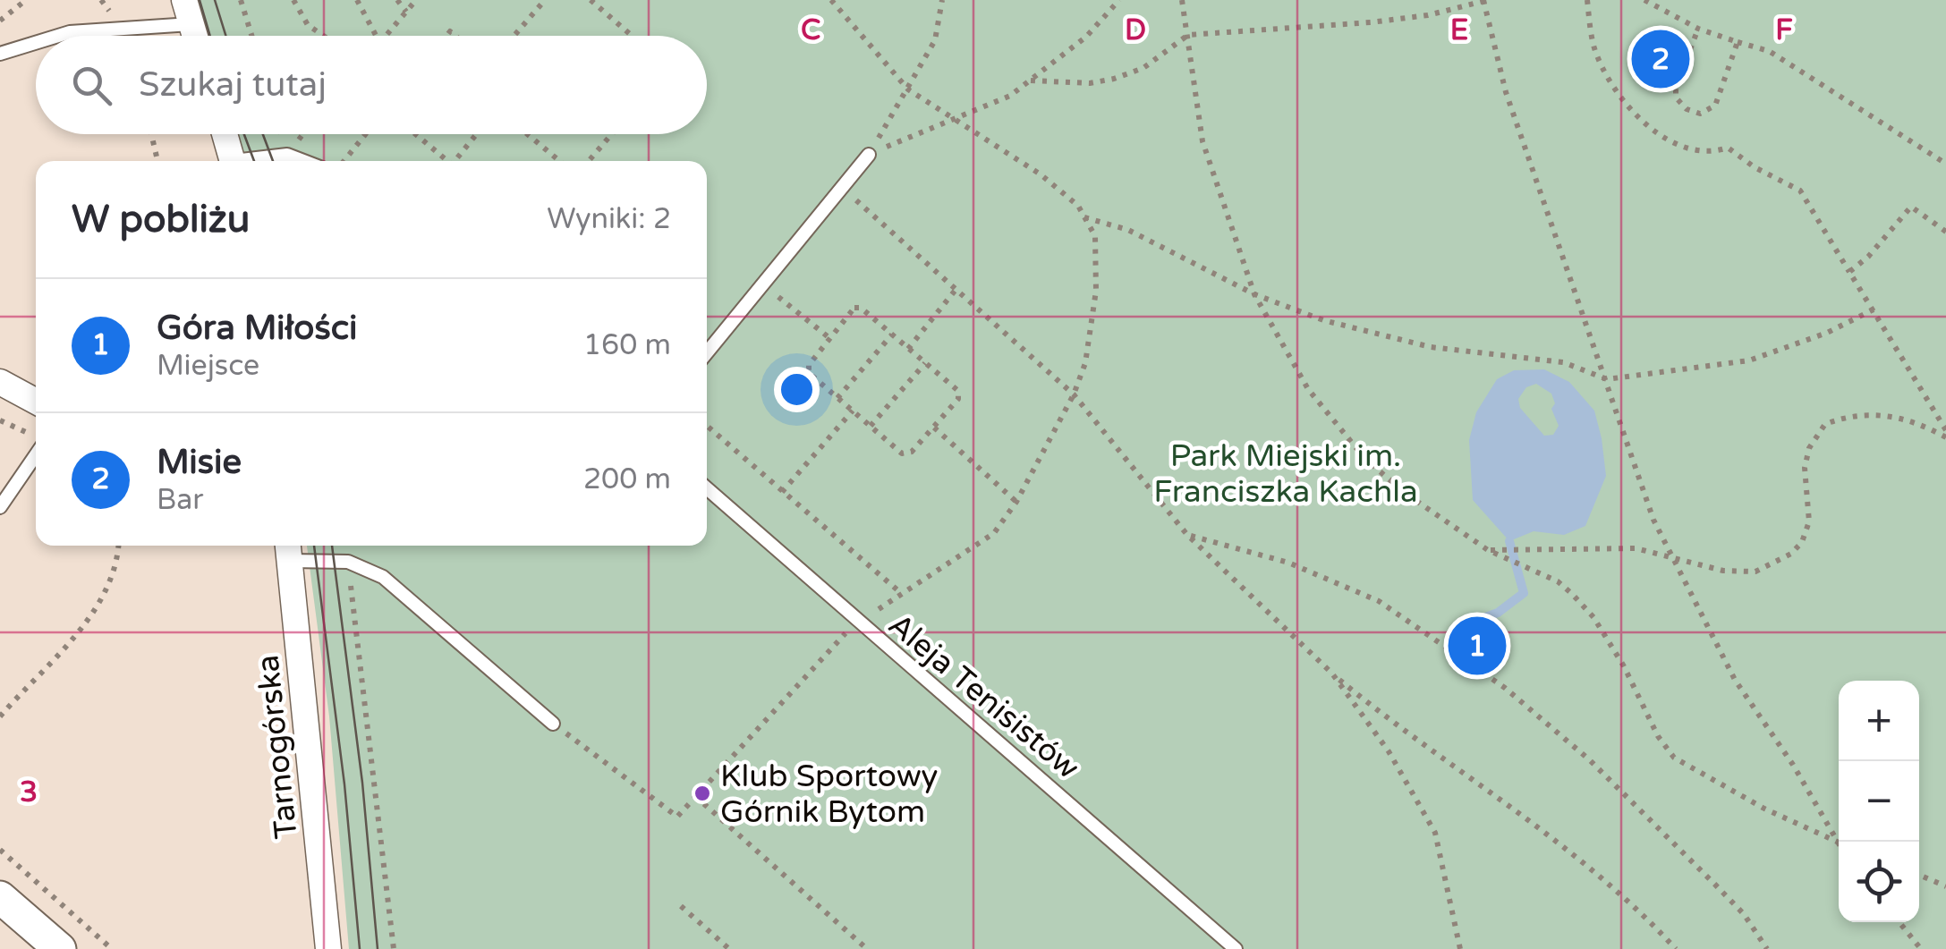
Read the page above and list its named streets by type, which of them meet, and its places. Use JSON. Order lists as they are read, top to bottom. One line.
{"streets":{"street":["Tarnogórska"],"lane":["Aleja Tenisistów"]},"parks":["Park Miejski im. Franciszka Kachla"],"places":["Klub Sportowy Górnik Bytom"],"page":{"pins":["2","1"],"search":"Szukaj tutaj","heading":["W pobliżu","Wyniki: 2"],"list":[{"mark":"1","name":"Góra Miłości","note":"Miejsce","value":"160 m"},{"mark":"2","name":"Misie","note":"Bar","value":"200 m"}],"map_buttons":["+","−"]},"grid":{"columns":["C","D","E","F"],"rows":["3"]}}
